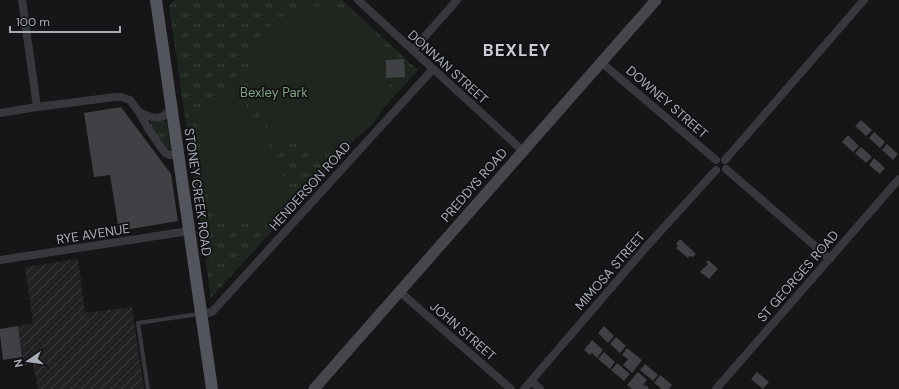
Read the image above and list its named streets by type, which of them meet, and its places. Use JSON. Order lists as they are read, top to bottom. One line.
{"streets":{"main road":["PREDDYS ROAD","STONEY CREEK ROAD"],"street":["DONNAN STREET","DOWNEY STREET","HENDERSON ROAD","RYE AVENUE","MIMOSA STREET","ST GEORGES ROAD","JOHN STREET"]},"crossings":[["DONNAN STREET","PREDDYS ROAD"],["DONNAN STREET","HENDERSON ROAD"],["DOWNEY STREET","PREDDYS ROAD"],["DOWNEY STREET","MIMOSA STREET"],["PREDDYS ROAD","JOHN STREET"],["HENDERSON ROAD","STONEY CREEK ROAD"],["STONEY CREEK ROAD","RYE AVENUE"]],"districts":["BEXLEY"],"parks":["Bexley Park"],"scale_bar":"100 m","north":"left"}
